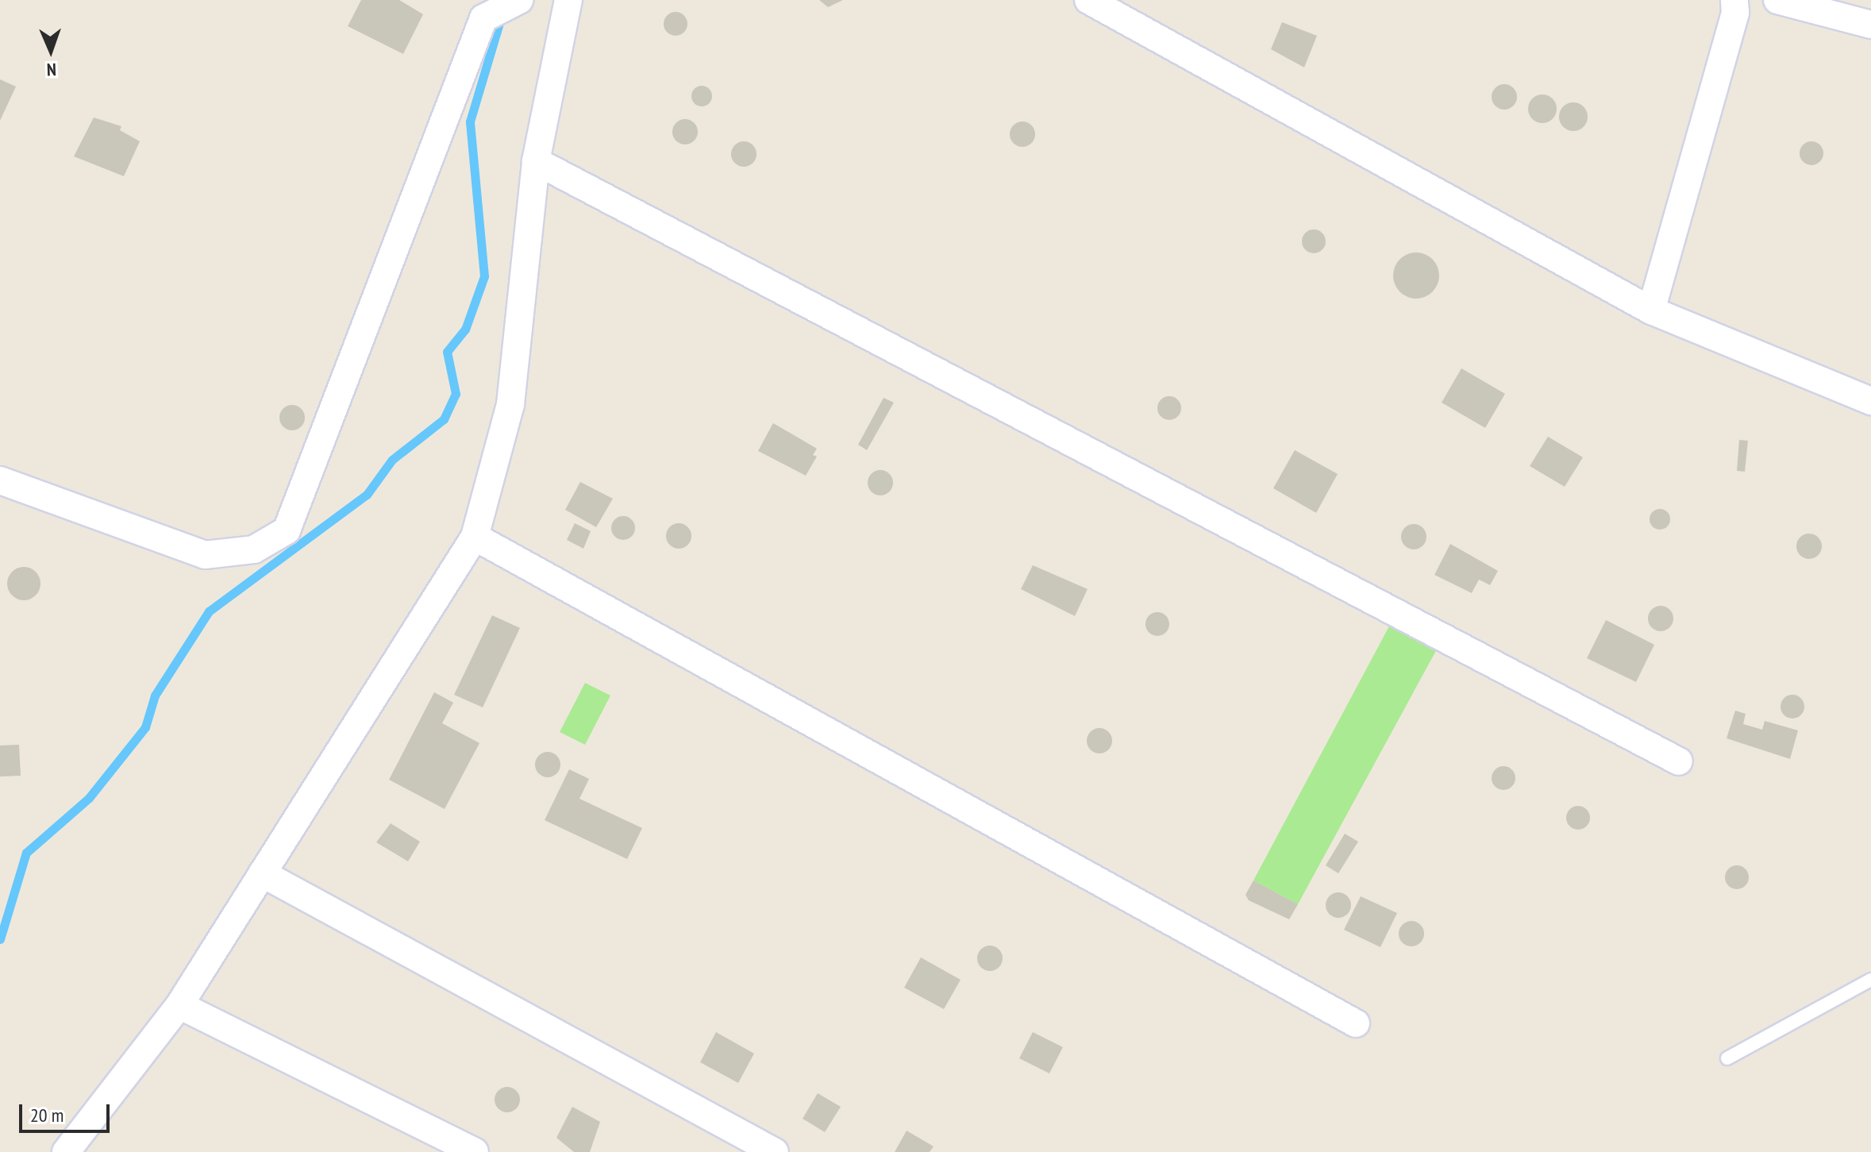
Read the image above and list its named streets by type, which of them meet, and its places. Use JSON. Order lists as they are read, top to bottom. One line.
{"scale_bar":"20 m","north":"bottom"}
